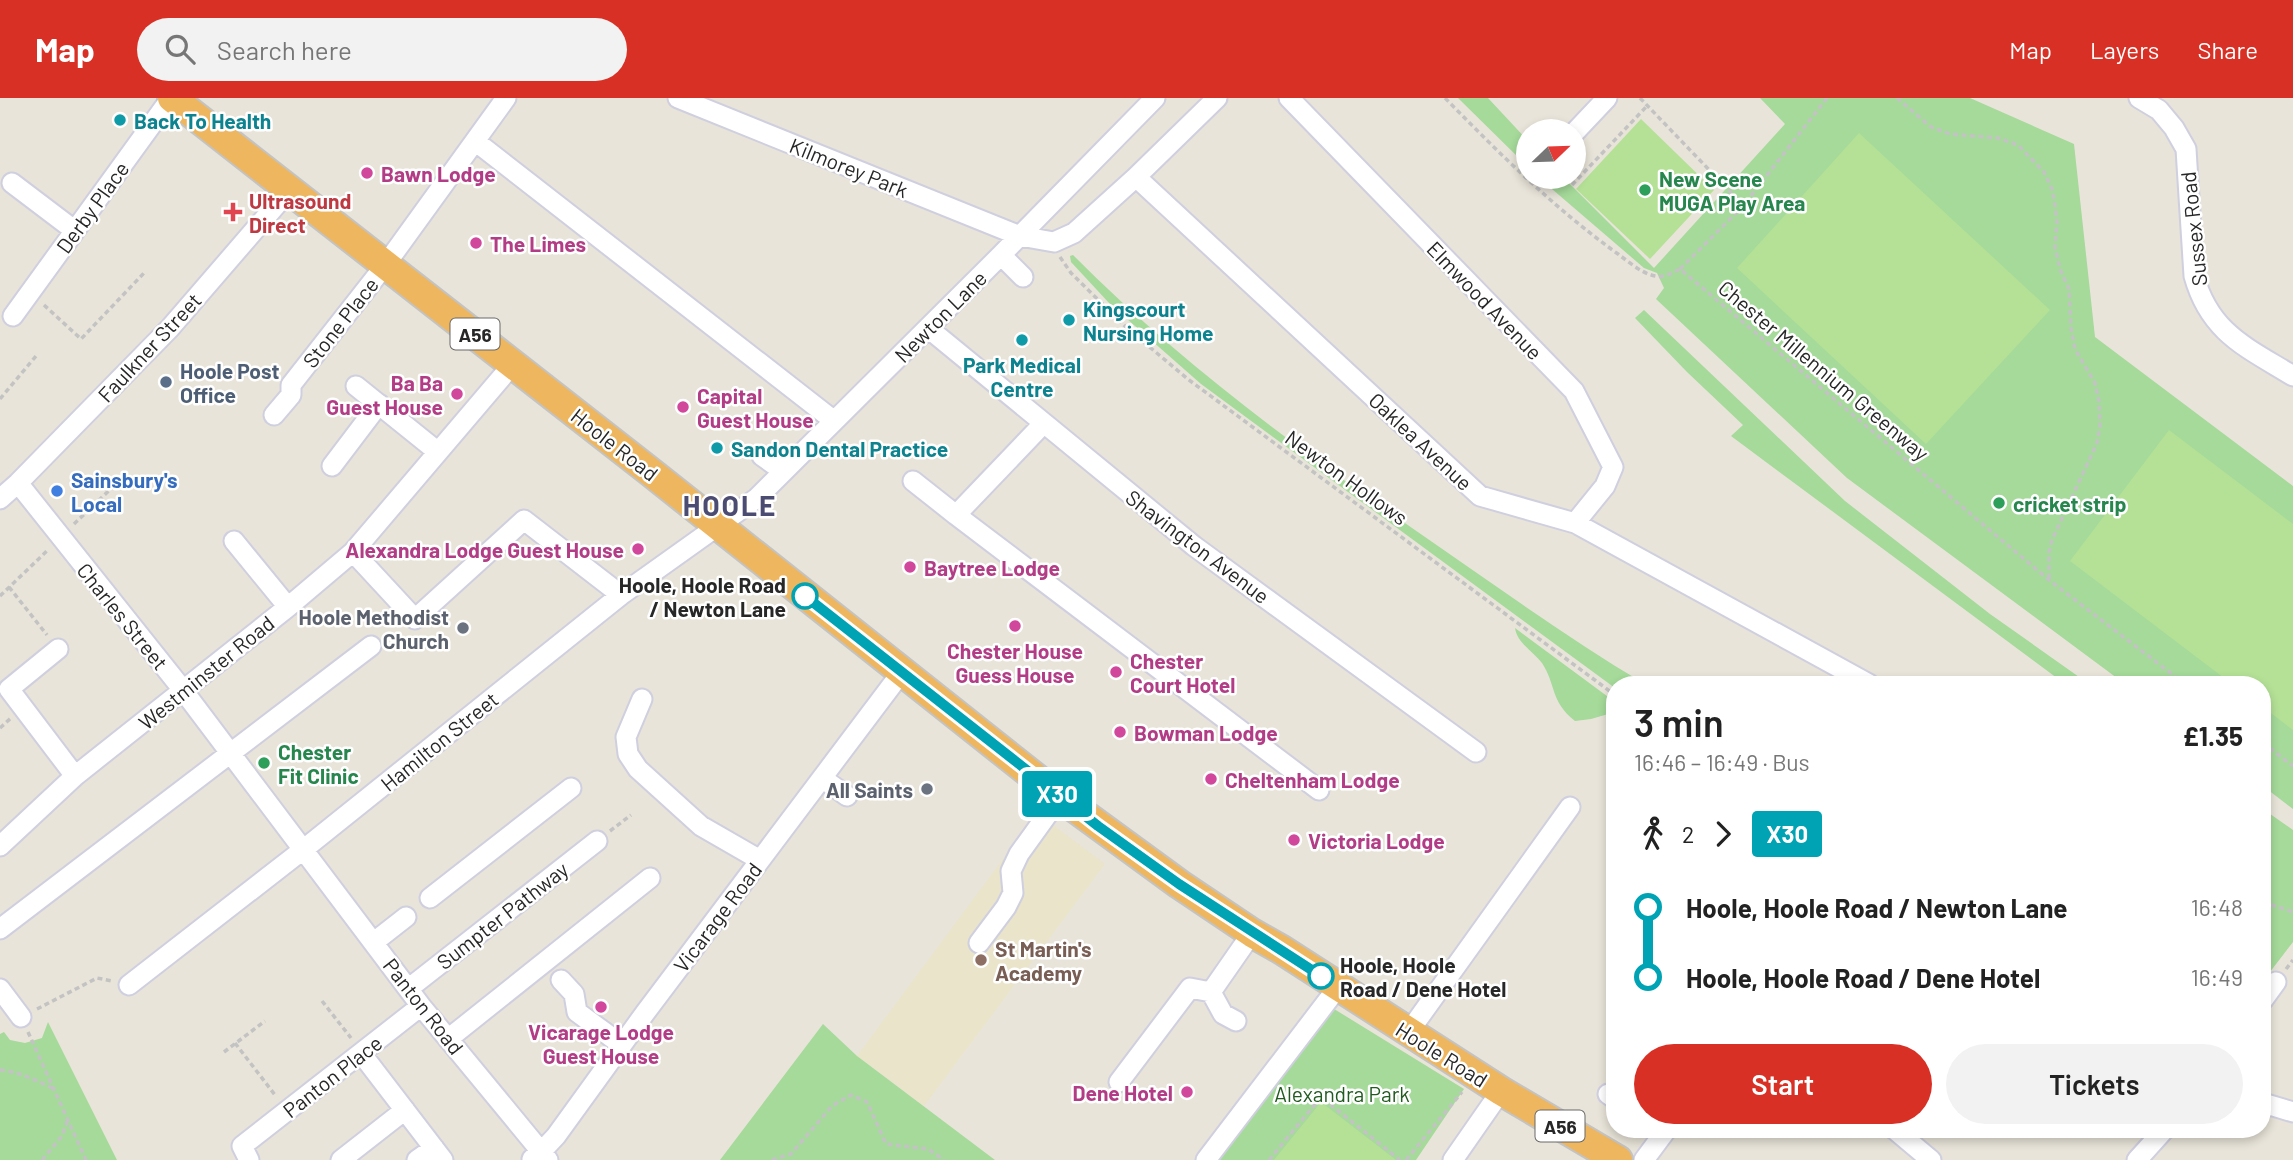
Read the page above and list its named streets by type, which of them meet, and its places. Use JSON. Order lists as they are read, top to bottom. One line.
{"streets":{"highway":["A56","Hoole Road"],"street":["Kilmorey Park","Derby Place","Sussex Road","Elmwood Avenue","Newton Lane","Stone Place","Faulkner Street","Oaklea Avenue","Shavington Avenue","Charles Street","Westminster Road","Hamilton Street","Sumpter Pathway","Vicarage Road","Panton Road","Panton Place"],"path":["Chester Millennium Greenway","Newton Hollows"]},"crossings":[["Kilmorey Park","Newton Lane"],["Derby Place","Hoole Road"],["Elmwood Avenue","Oaklea Avenue"],["Newton Lane","Hoole Road"],["Newton Lane","Shavington Avenue"],["Newton Lane","Hamilton Street"],["Stone Place","Hoole Road"],["Faulkner Street","Hoole Road"],["Faulkner Street","Charles Street"],["Hoole Road","Westminster Road"],["Hoole Road","Hamilton Street"],["Hoole Road","Vicarage Road"],["Charles Street","Westminster Road"],["Charles Street","Hamilton Street"],["Charles Street","Panton Road"],["Hamilton Street","Panton Road"],["Sumpter Pathway","Panton Road"],["Vicarage Road","Panton Road"],["Panton Road","Panton Place"]],"districts":["HOOLE"],"parks":["Alexandra Park"],"places":{"other":["Back To Health","Bawn Lodge","New Scene MUGA Play Area","The Limes","Kingscourt Nursing Home","Park Medical Centre","Hoole Post Office","Ba Ba Guest House","Capital Guest House","Sandon Dental Practice","Sainsbury's Local","cricket strip","Alexandra Lodge Guest House","Baytree Lodge","Hoole, Hoole Road / Newton Lane","Chester House Guess House","Hoole Methodist Church","Chester Court Hotel","Bowman Lodge","Chester Fit Clinic","Cheltenham Lodge","All Saints","Victoria Lodge","St Martin's Academy","Hoole, Hoole Road / Dene Hotel","Vicarage Lodge Guest House","Dene Hotel"],"health":["Ultrasound Direct"]},"lines":["bus line X30"],"north":"top right","page":{"header":"Map","search":"Search here","nav":["Map","Layers","Share"],"on_map":"X30","heading":["3 min","16:46 – 16:49 · Bus","£1.35"],"legs":["2","X30"],"list":[{"name":"Hoole, Hoole Road / Newton Lane","value":"16:48"},{"name":"Hoole, Hoole Road / Dene Hotel","value":"16:49"}],"buttons":["Start","Tickets"]}}
